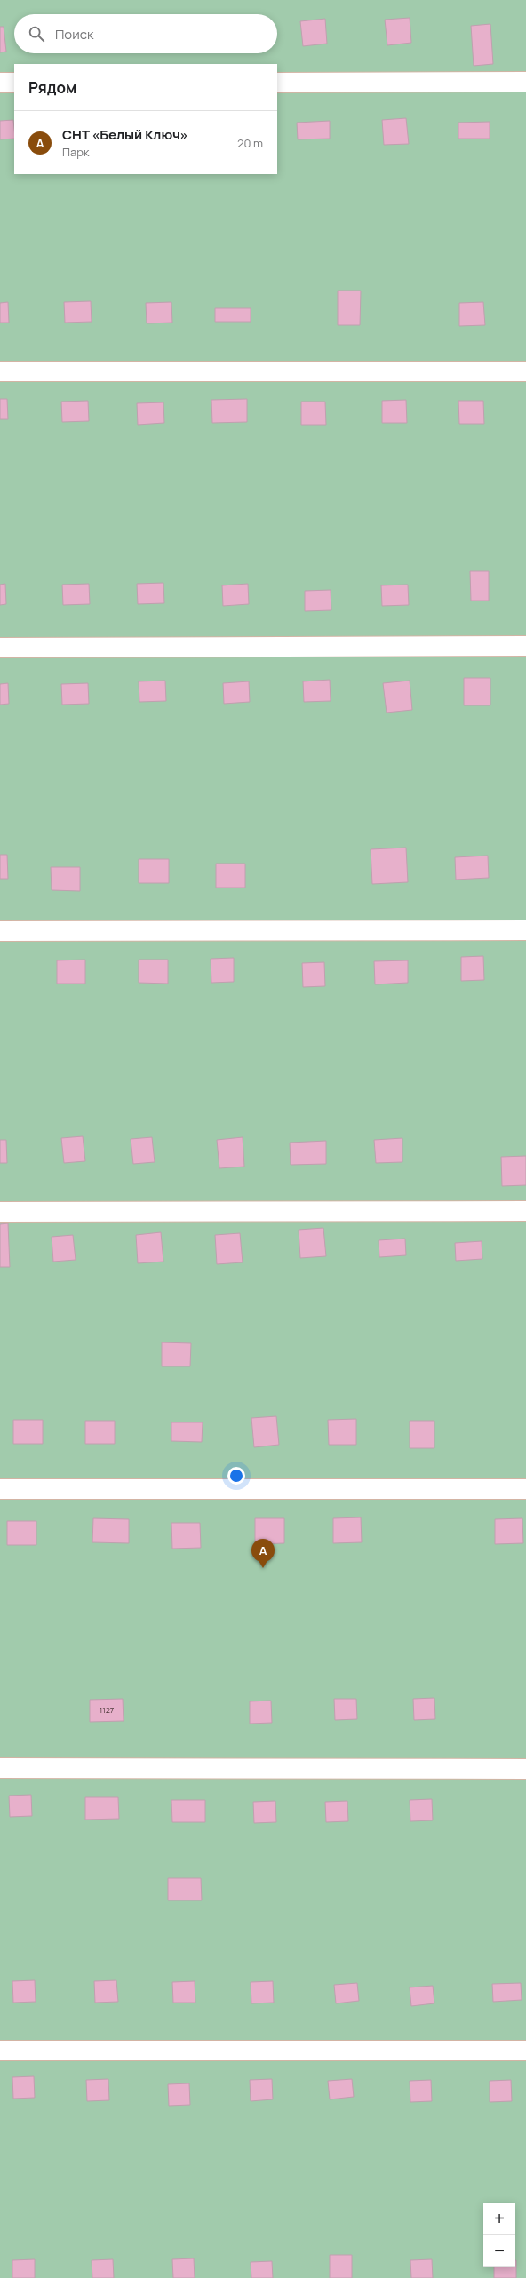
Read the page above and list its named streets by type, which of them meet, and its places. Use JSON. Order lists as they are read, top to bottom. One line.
{"house_numbers":["1127"],"page":{"search":"Поиск","heading":"Рядом","list":[{"mark":"A","name":"СНТ «Белый Ключ»","note":"Парк","value":"20 m"}],"pins":"A","map_buttons":["+","−"]}}
